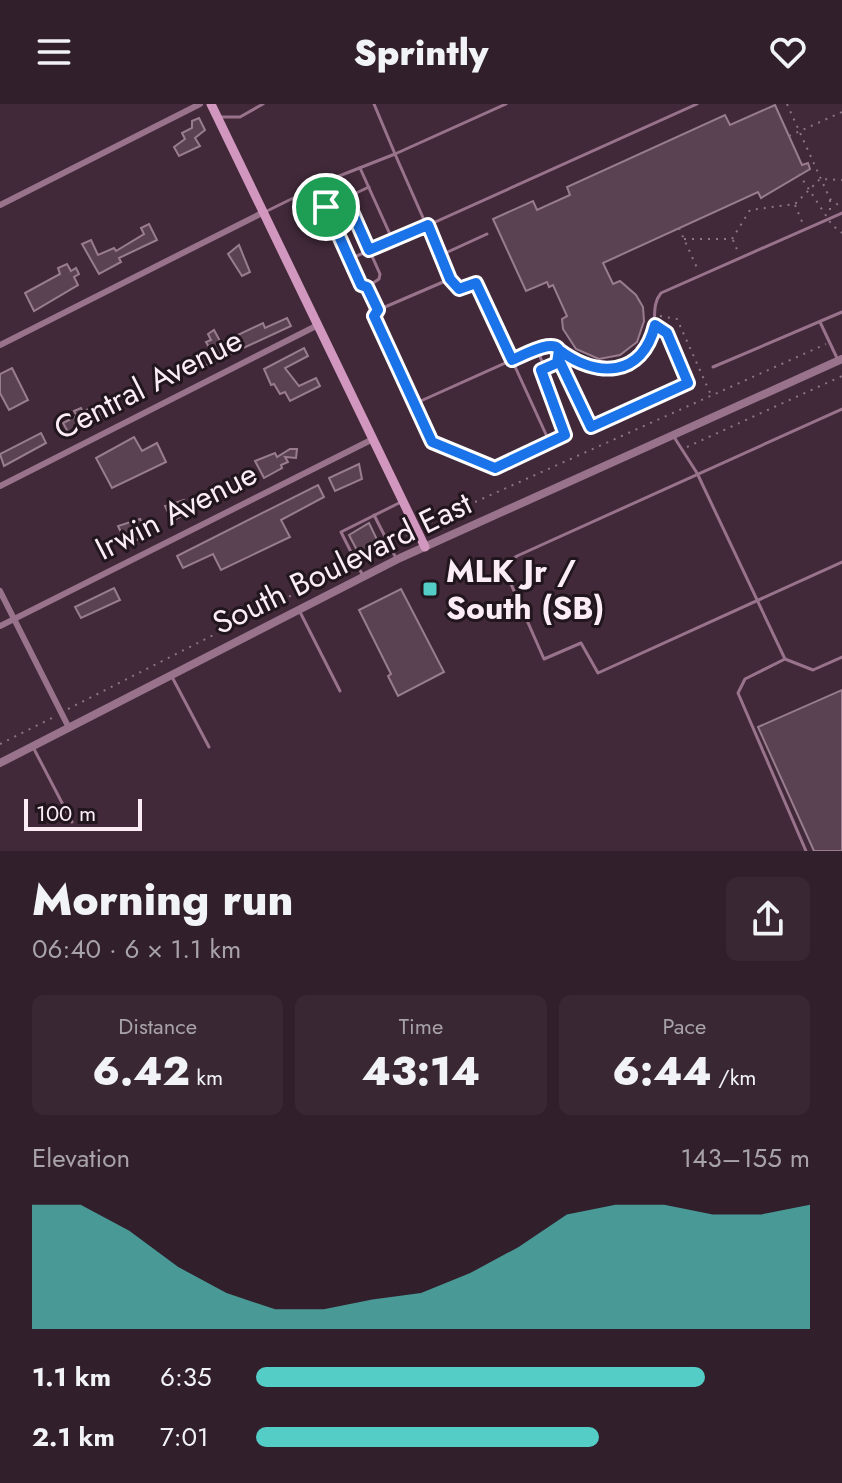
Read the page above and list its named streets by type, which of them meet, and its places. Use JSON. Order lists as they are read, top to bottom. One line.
{"streets":{"street":["Central Avenue","Irwin Avenue","South Boulevard East"]},"places":{"transit":["MLK Jr / South (SB)"]},"scale_bar":"100 m","page":{"header":"Sprintly","scale":"100 m","heading":["Morning run","06:40 · 6 × 1.1 km"],"stats":[["Distance","6.42 km"],["Time","43:14"],["Pace","6:44 /km"]],"chart":["Elevation","143–155 m"],"list":[{"name":"1.1 km","note":"6:35"},{"name":"2.1 km","note":"7:01"}]}}
